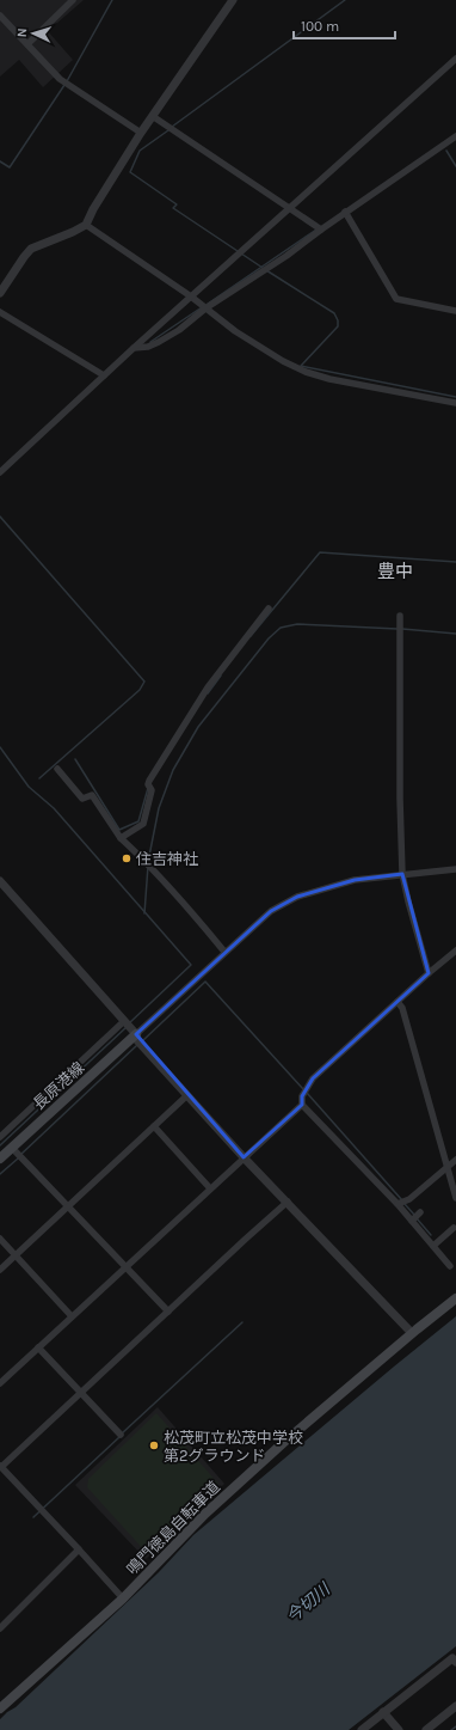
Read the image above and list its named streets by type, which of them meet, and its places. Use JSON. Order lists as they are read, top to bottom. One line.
{"streets":{"main road":["長原港線","鳴門徳島自転車道"]},"districts":["豊中"],"water":["今切川"],"places":["住吉神社","松茂町立松茂中学校 第2グラウンド"],"scale_bar":"100 m","north":"left"}
